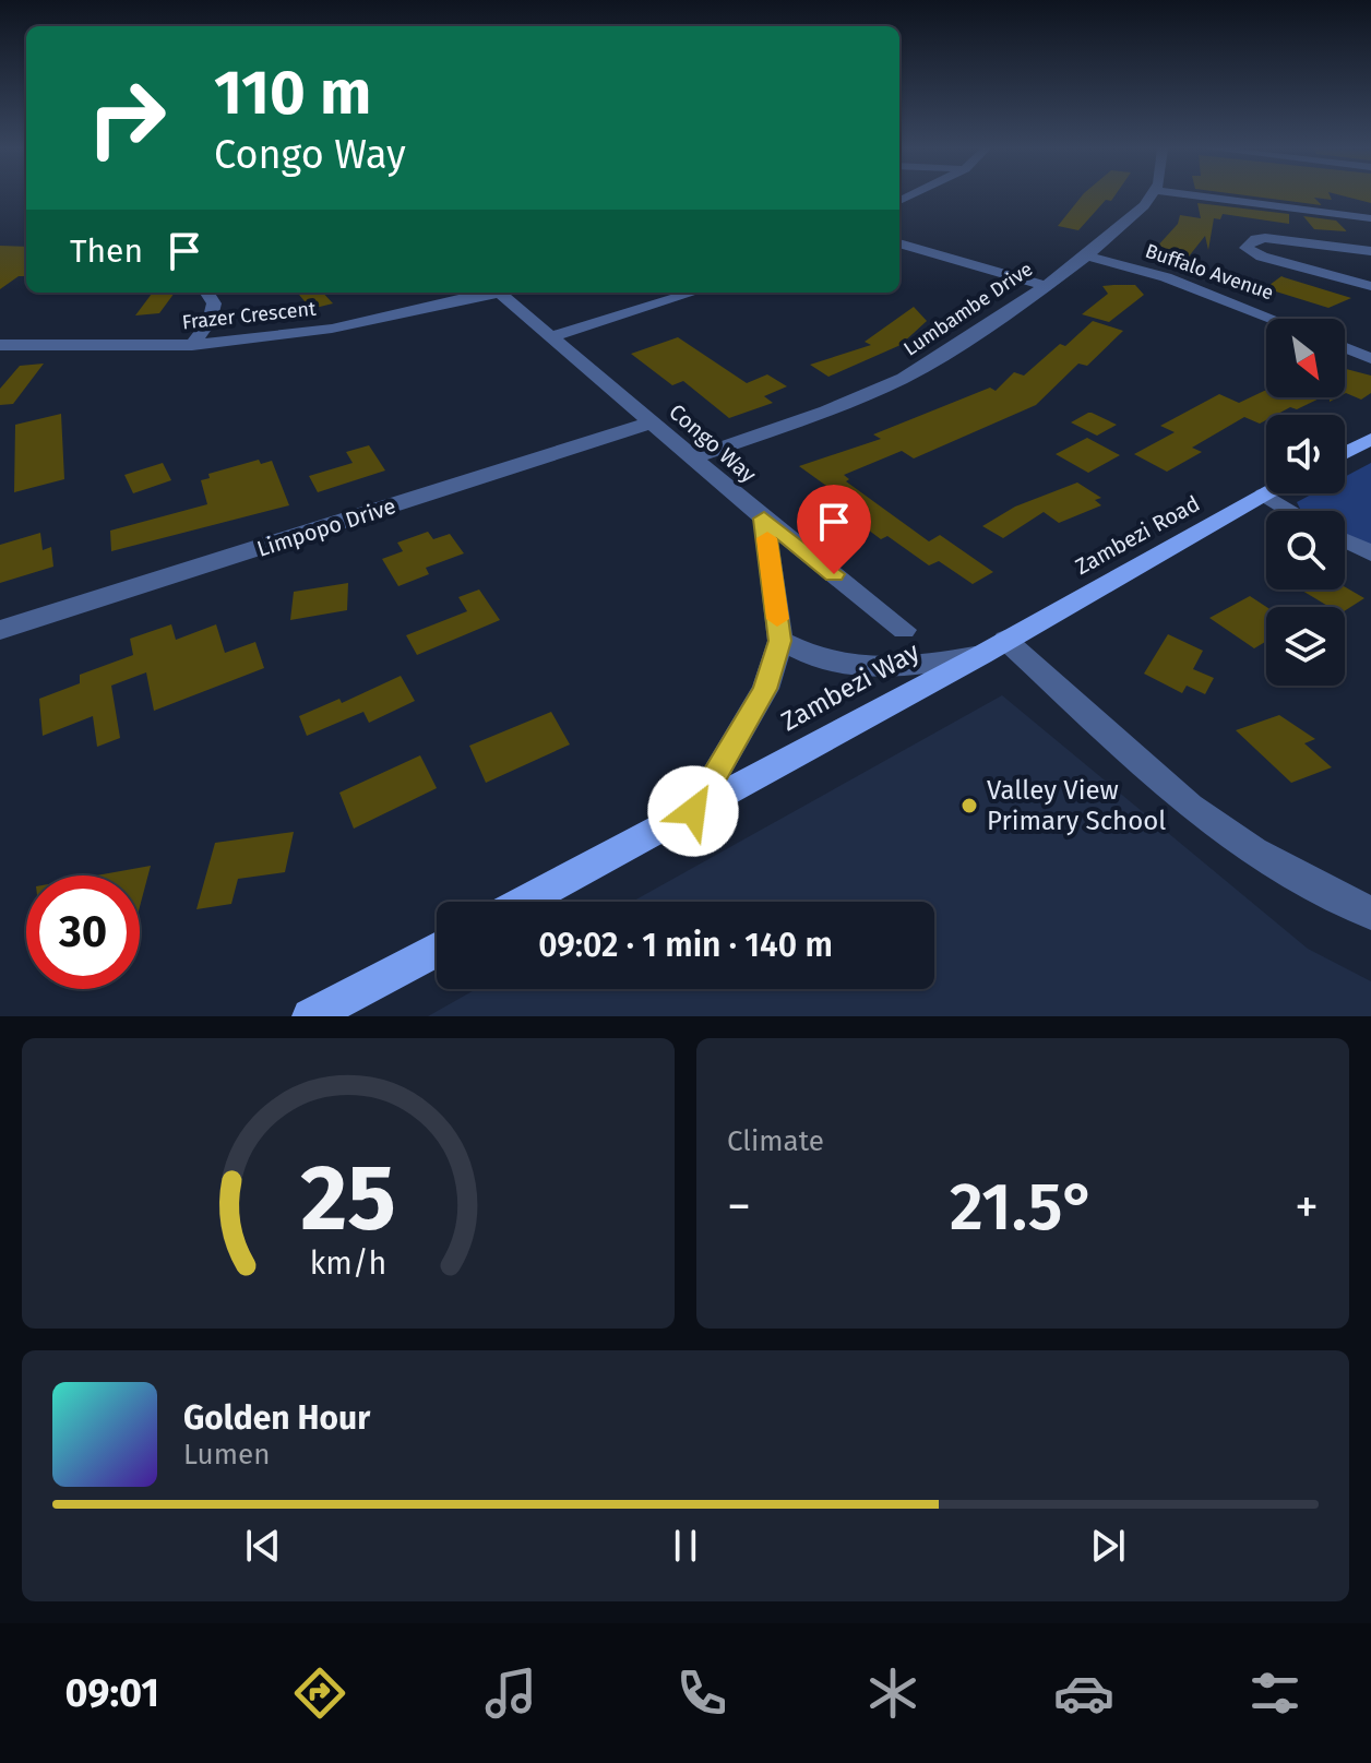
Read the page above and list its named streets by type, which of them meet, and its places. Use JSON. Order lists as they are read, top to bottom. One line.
{"streets":{"main road":["Zambezi Road","Zambezi Way"],"street":["Buffalo Avenue","Lumbambe Drive","Frazer Crescent","Congo Way","Limpopo Drive"]},"crossings":[["Buffalo Avenue","Lumbambe Drive"],["Lumbambe Drive","Congo Way"],["Congo Way","Limpopo Drive"],["Zambezi Road","Zambezi Way"]],"places":["Valley View Primary School"],"north":"bottom right","page":{"turn":["110 m","Congo Way"],"then":"Then","limit":"30","trip":"09:02 · 1 min · 140 m","tile":"Climate","heat":["−","21.5°","+"],"song":["Golden Hour","Lumen"],"tabs":"09:01","gauge":["25","km/h"]}}
